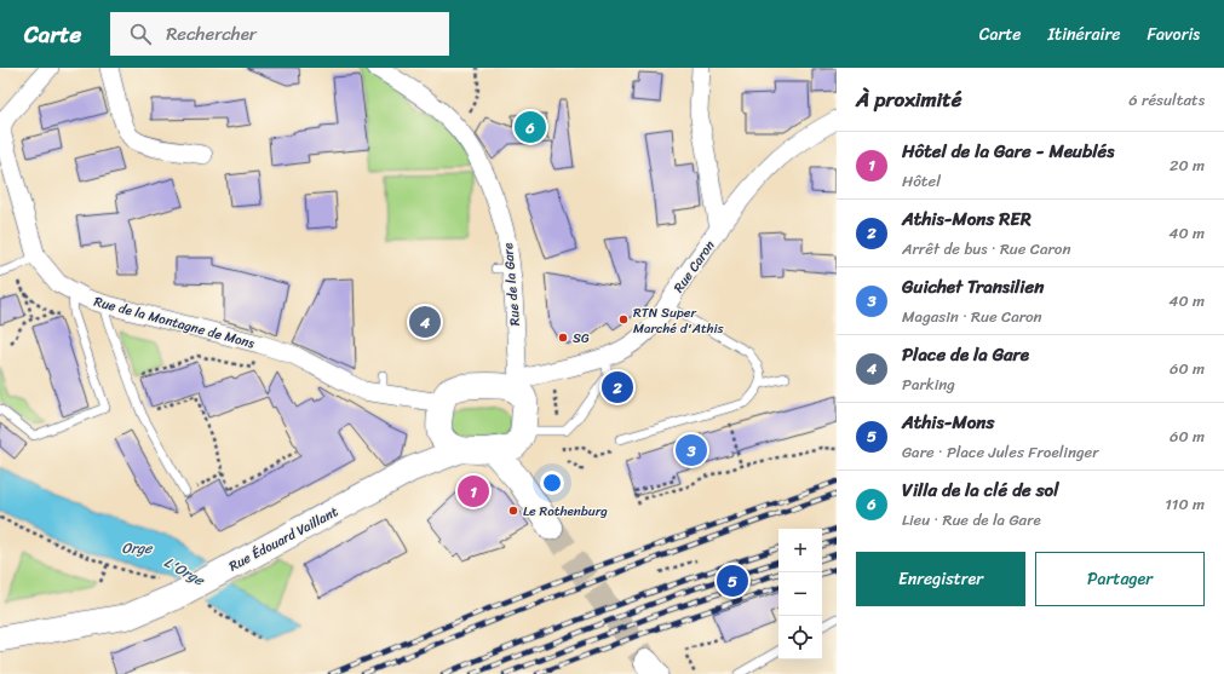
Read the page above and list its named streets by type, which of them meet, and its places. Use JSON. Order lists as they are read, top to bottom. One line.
{"streets":{"street":["Rue Caron","Rue de la Gare","Rue de la Montagne de Mons","Rue Édouard Vaillant"]},"crossings":[["Rue Caron","Rue de la Gare"],["Rue Caron","Rue de la Montagne de Mons"],["Rue Caron","Rue Édouard Vaillant"],["Rue de la Gare","Rue de la Montagne de Mons"],["Rue de la Gare","Rue Édouard Vaillant"],["Rue de la Montagne de Mons","Rue Édouard Vaillant"]],"water":["Orge","L'Orge"],"places":["RTN Super Marché d'Athis","SG","Le Rothenburg"],"page":{"header":"Carte","search":"Rechercher","nav":["Carte","Itinéraire","Favoris"],"heading":["À proximité","6 résultats"],"pins":["6","4","2","3","1","5"],"list":[{"mark":"1","name":"Hôtel de la Gare - Meublés","note":"Hôtel","value":"20 m"},{"mark":"2","name":"Athis-Mons RER","note":"Arrêt de bus · Rue Caron","value":"40 m"},{"mark":"3","name":"Guichet Transilien","note":"Magasin · Rue Caron","value":"40 m"},{"mark":"4","name":"Place de la Gare","note":"Parking","value":"60 m"},{"mark":"5","name":"Athis-Mons","note":"Gare · Place Jules Froelinger","value":"60 m"},{"mark":"6","name":"Villa de la clé de sol","note":"Lieu · Rue de la Gare","value":"110 m"}],"map_buttons":["+","−"],"buttons":["Enregistrer","Partager"]}}
